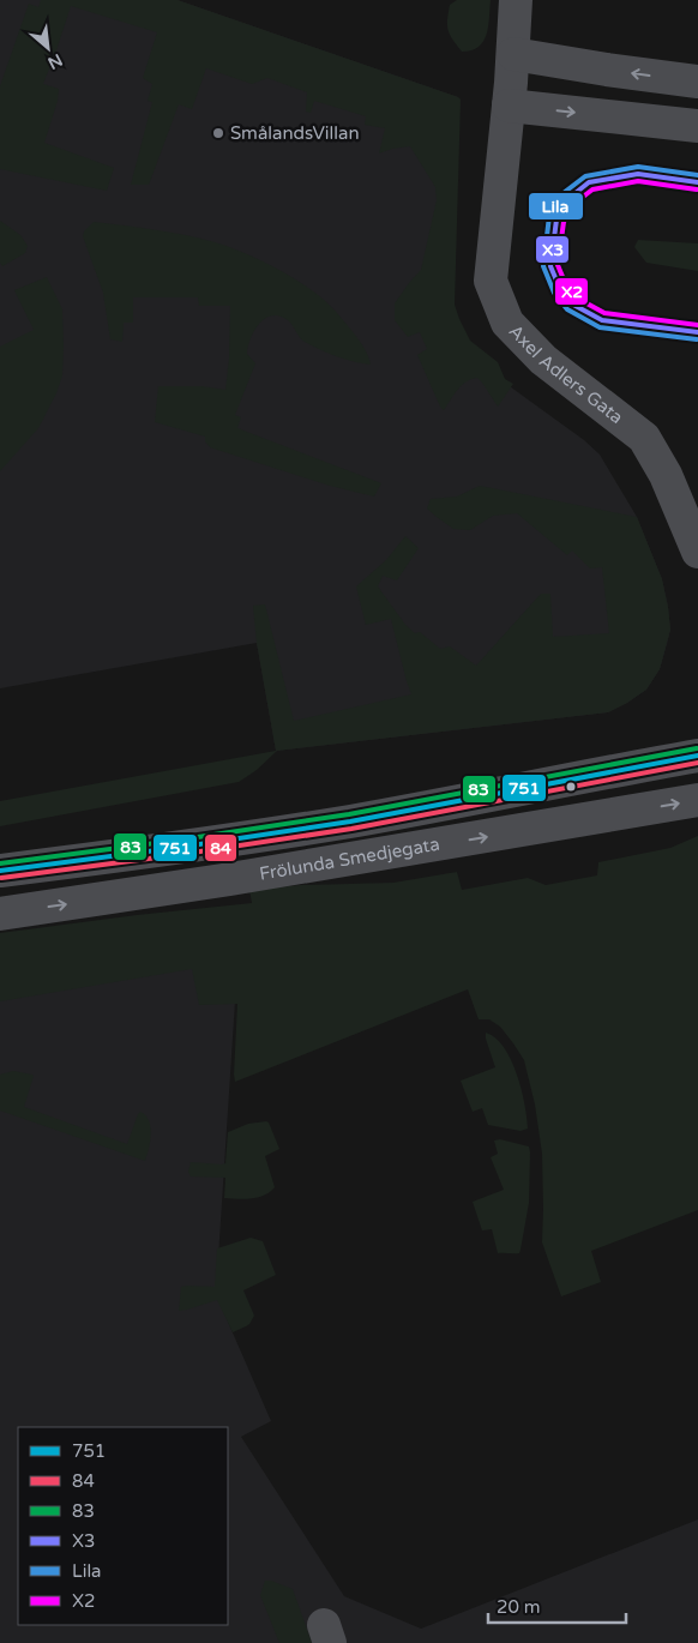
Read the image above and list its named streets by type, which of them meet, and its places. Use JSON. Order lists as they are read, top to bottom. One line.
{"streets":{"street":["Axel Adlers Gata","Frölunda Smedjegata"]},"places":["SmålandsVillan"],"lines":["transit line Lila","transit line X3","transit line X2","transit line 83","transit line 751","transit line 84"],"legend":["751","84","83","X3","Lila","X2"],"scale_bar":"20 m","north":"bottom right"}
